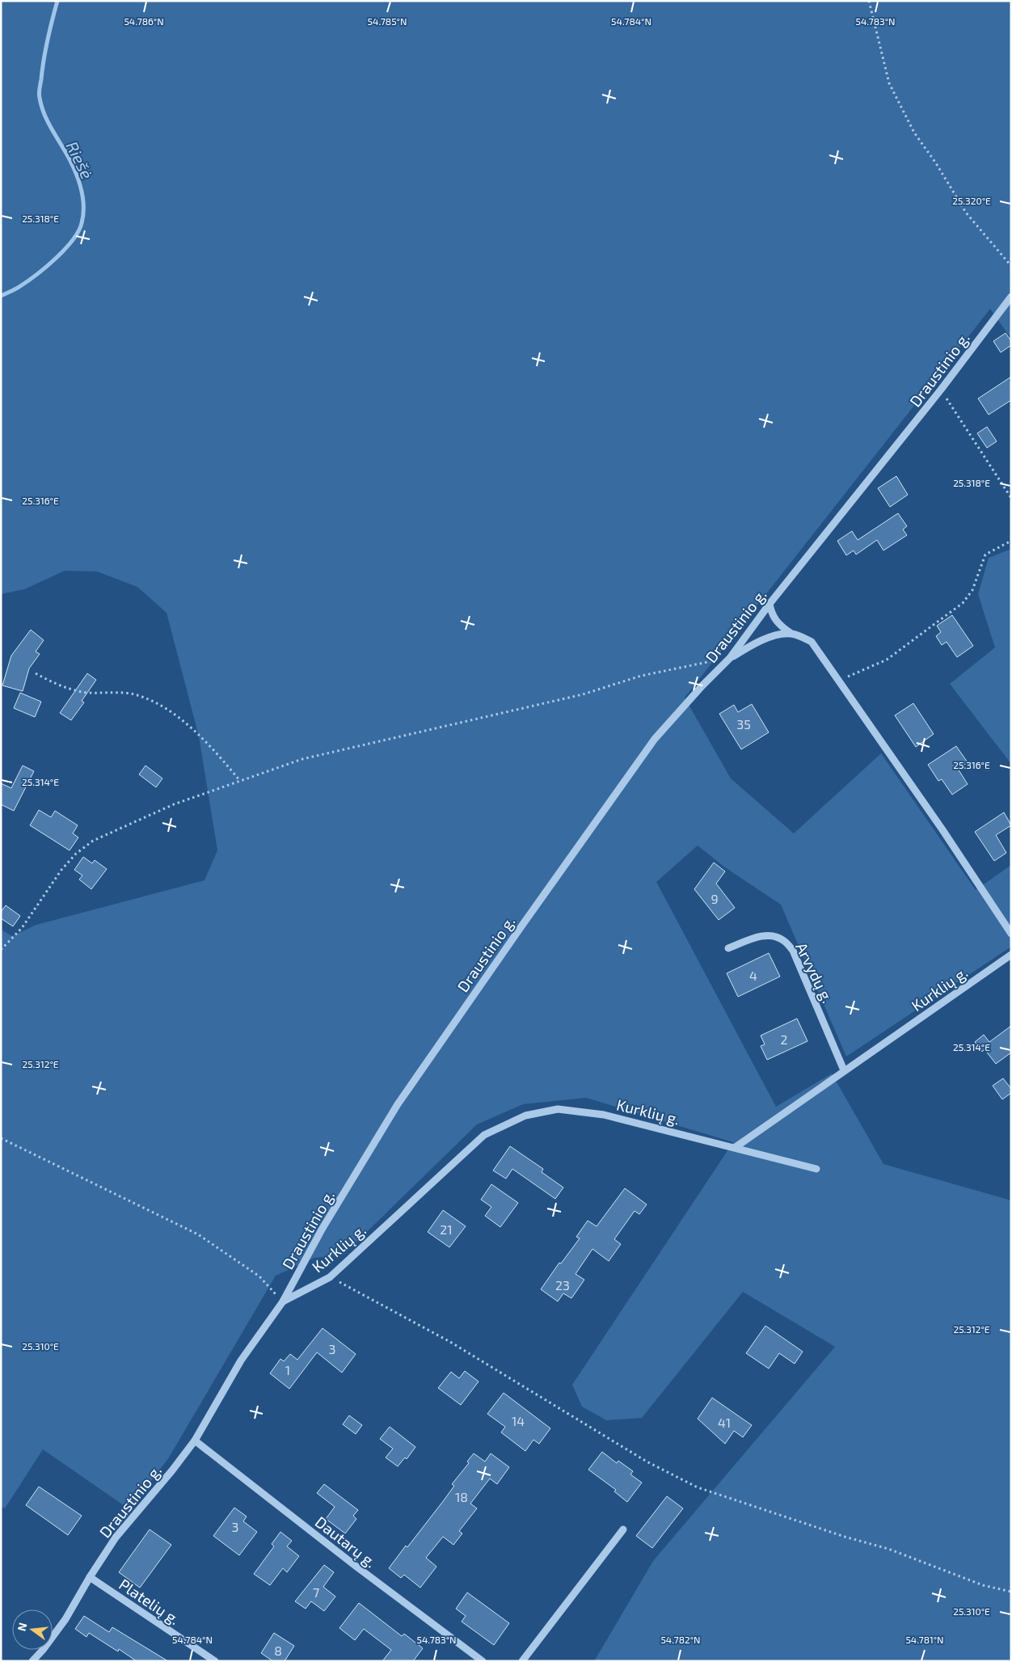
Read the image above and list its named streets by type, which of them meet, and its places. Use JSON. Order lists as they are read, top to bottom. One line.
{"streets":{"street":["Draustinio g.","Arvydų g.","Kurklių g.","Dautarų g.","Platelių g."]},"crossings":[["Draustinio g.","Kurklių g."],["Draustinio g.","Dautarų g."],["Draustinio g.","Platelių g."],["Arvydų g.","Kurklių g."]],"water":["Riešė"],"house_numbers":["35","9","4","2","21","23","3","1","14","41","18","3","7","8"],"north":"left","coordinates":["54.786°N","54.785°N","54.784°N","54.783°N","25.320°E","25.318°E","25.316°E","25.314°E","25.312°E","25.310°E","54.782°N","54.781°N"]}
